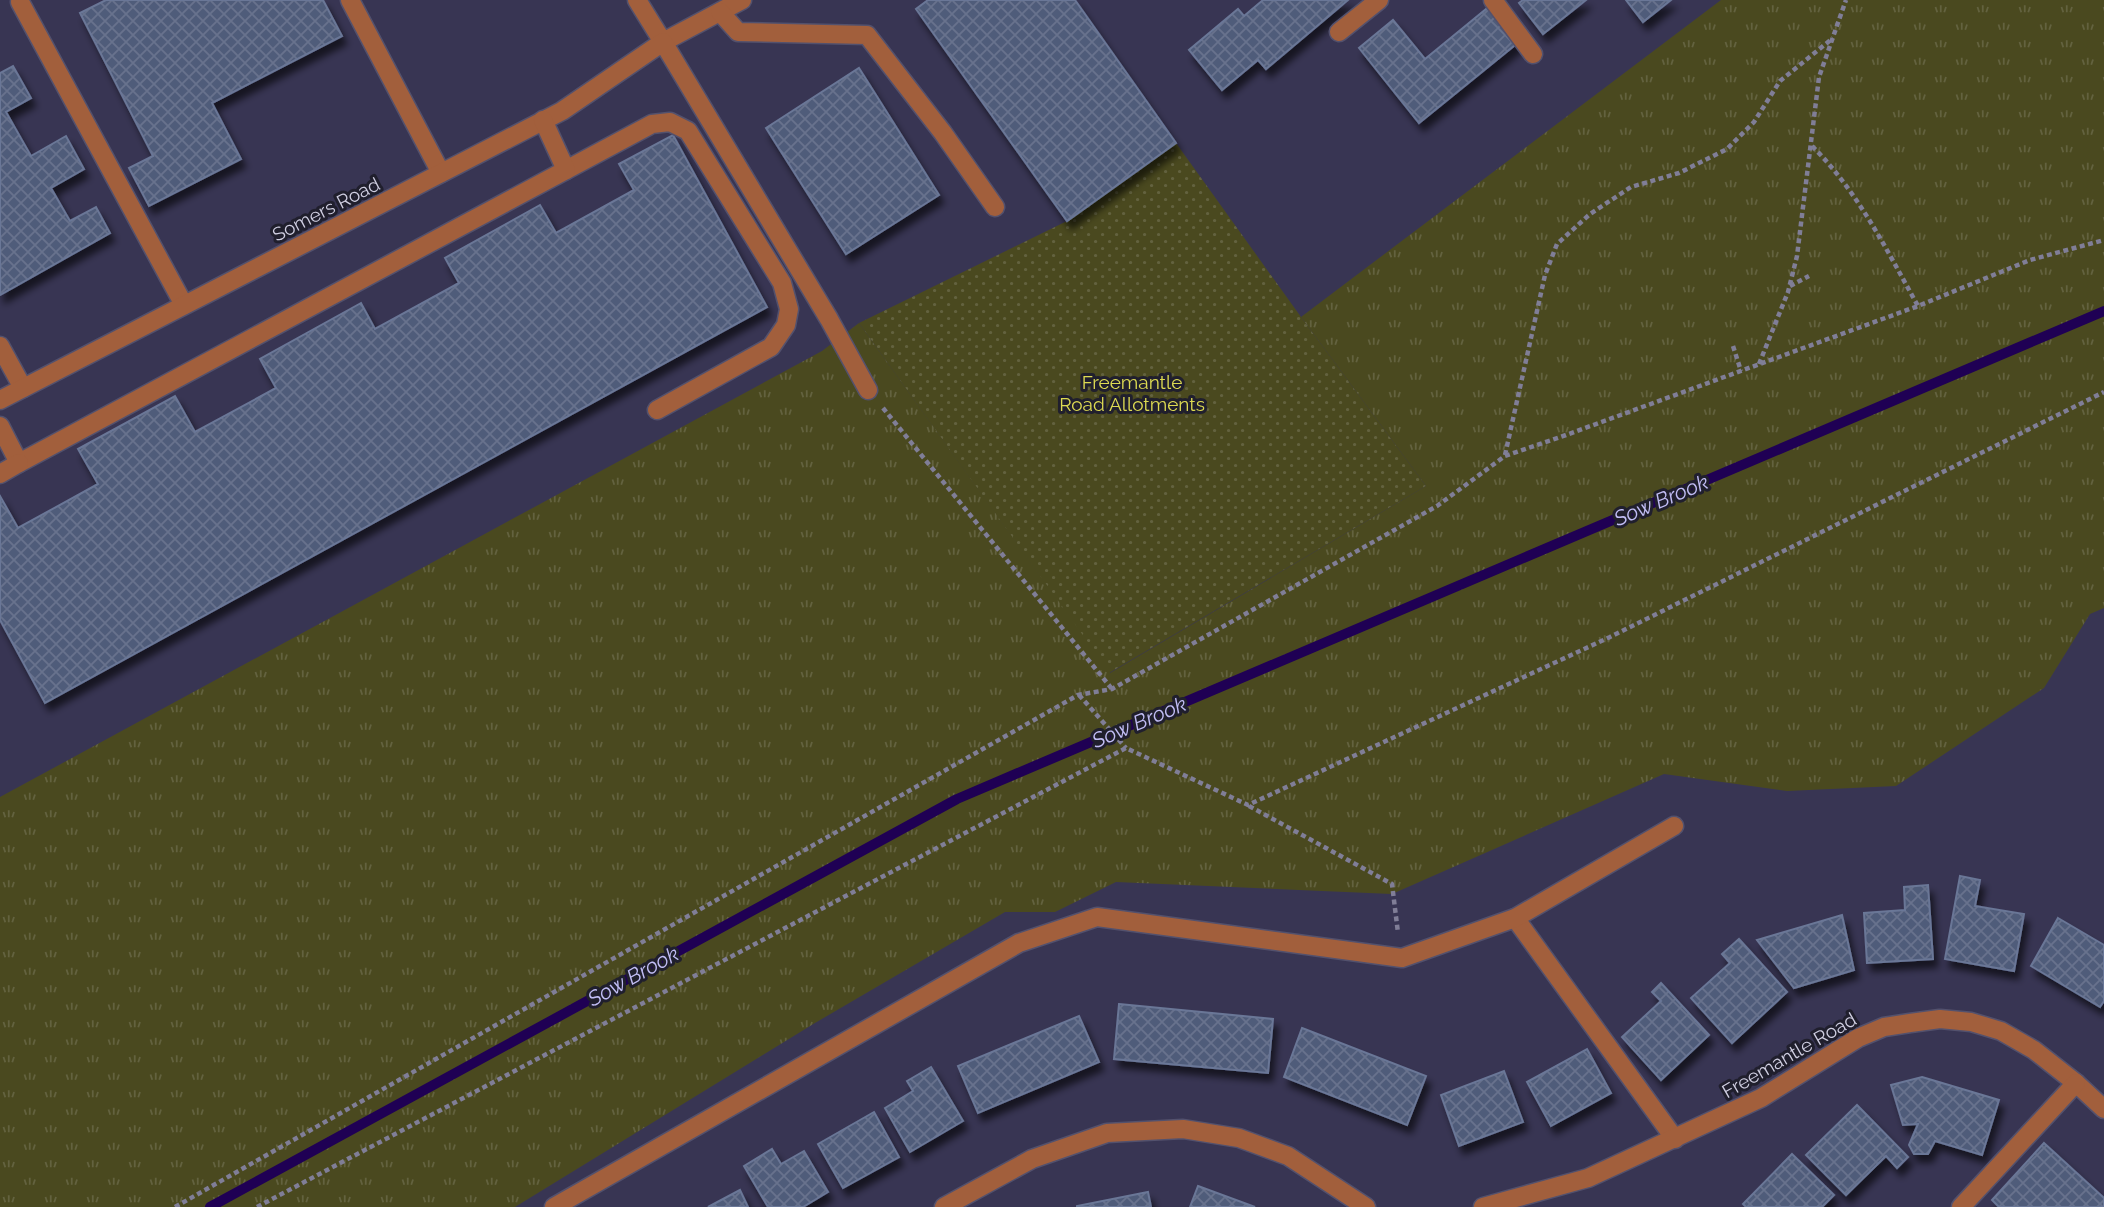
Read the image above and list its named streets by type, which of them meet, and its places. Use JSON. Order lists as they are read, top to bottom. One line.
{"streets":{"street":["Somers Road","Freemantle Road"]},"water":["Sow Brook"],"parks":["Freemantle Road Allotments"]}
